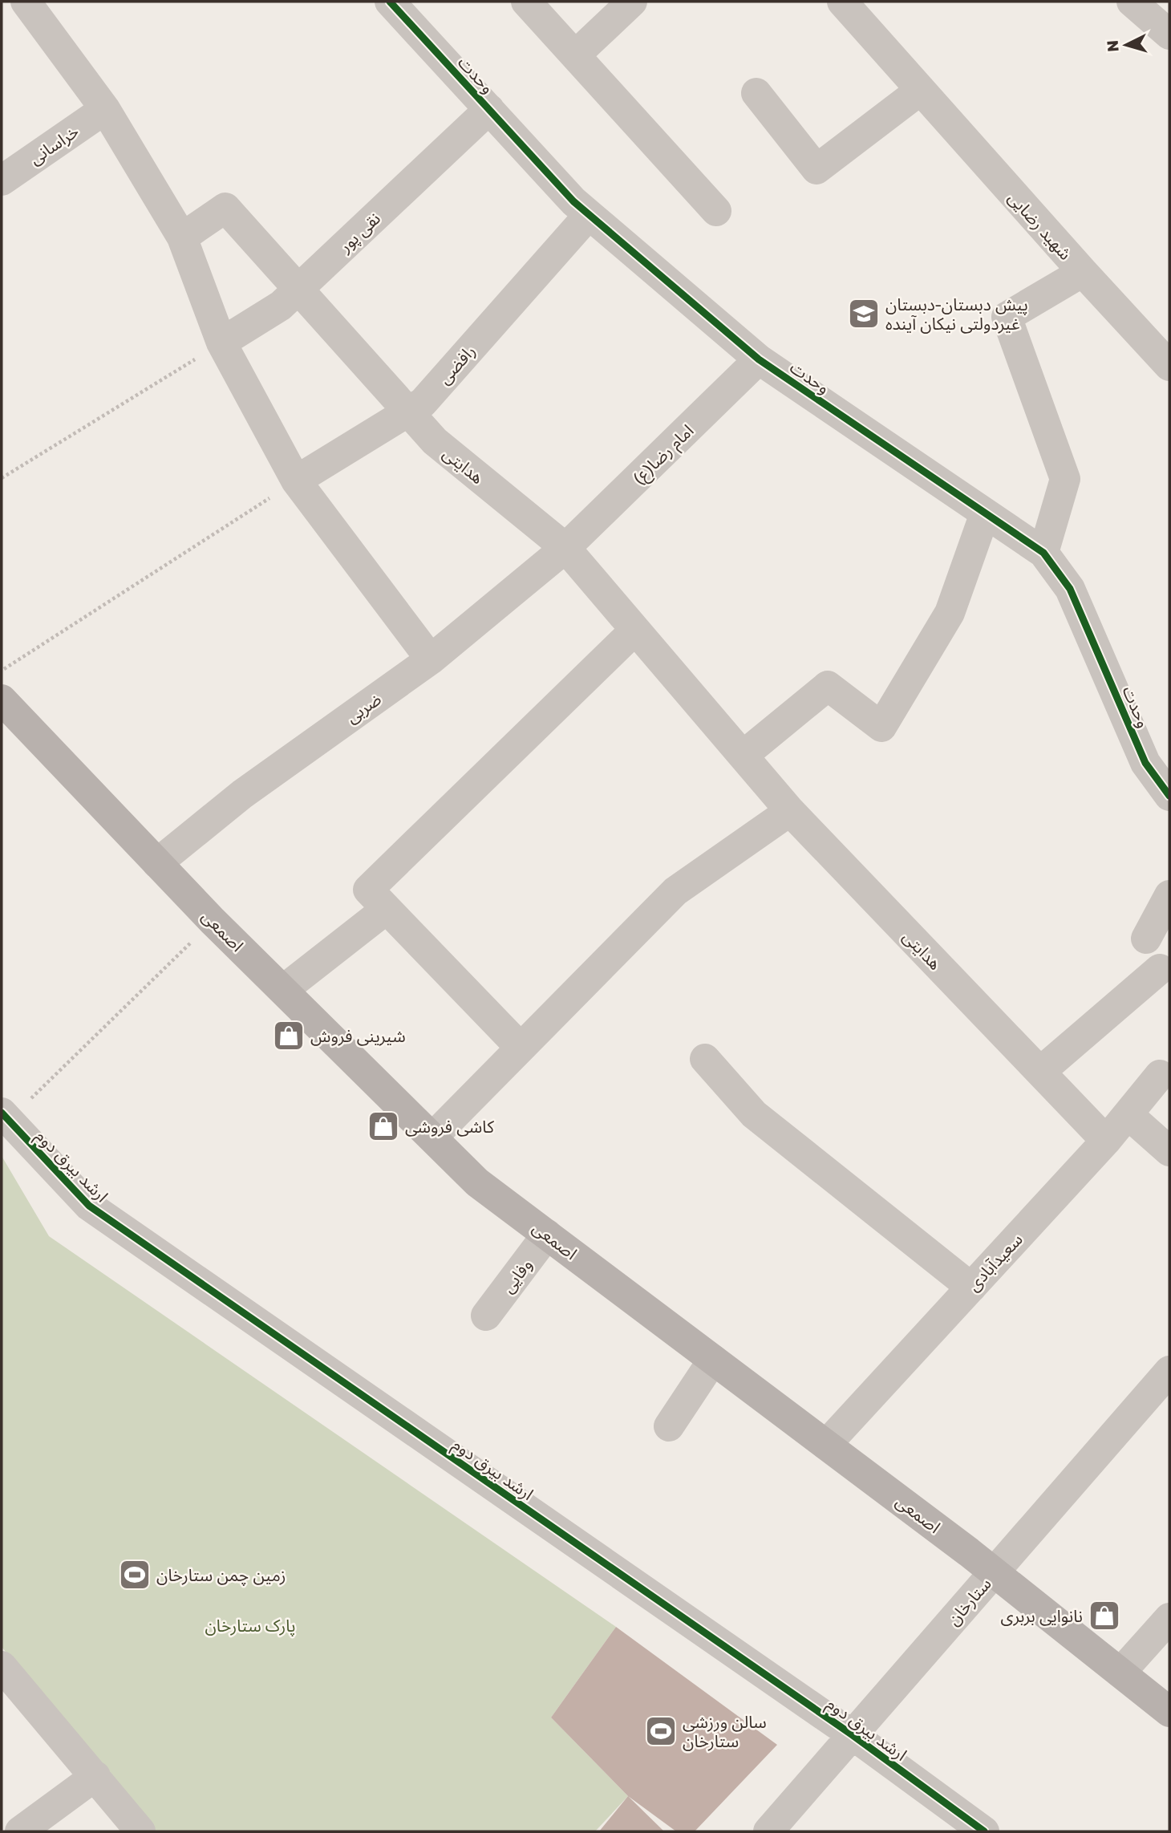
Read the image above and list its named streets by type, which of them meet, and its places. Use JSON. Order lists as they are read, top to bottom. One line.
{"streets":{"main road":["اصمعی"],"street":["وحدت","خراسانی","شهید رضایی","نقی پور","رافضی","امام رضا(ع)","هدایتی","ضربی","ارشد بیرق دوم","سعیدآبادی","وفایی","ستارخان"]},"crossings":[["وحدت","شهید رضایی"],["وحدت","نقی پور"],["وحدت","رافضی"],["وحدت","امام رضا(ع)"],["نقی پور","هدایتی"],["رافضی","هدایتی"],["امام رضا(ع)","هدایتی"],["امام رضا(ع)","ضربی"],["هدایتی","ضربی"],["هدایتی","سعیدآبادی"],["ضربی","اصمعی"],["اصمعی","سعیدآبادی"],["اصمعی","وفایی"],["اصمعی","ستارخان"],["ارشد بیرق دوم","ستارخان"]],"parks":["پارک ستارخان"],"places":{"school or university":["پیش دبستان-دبستان غیردولتی نیکان آینده"],"shop":["شیرینی فروش","کاشی فروشی","نانوایی بربری"],"sports":["زمین چمن ستارخان","سالن ورزشی ستارخان"]},"north":"left"}
